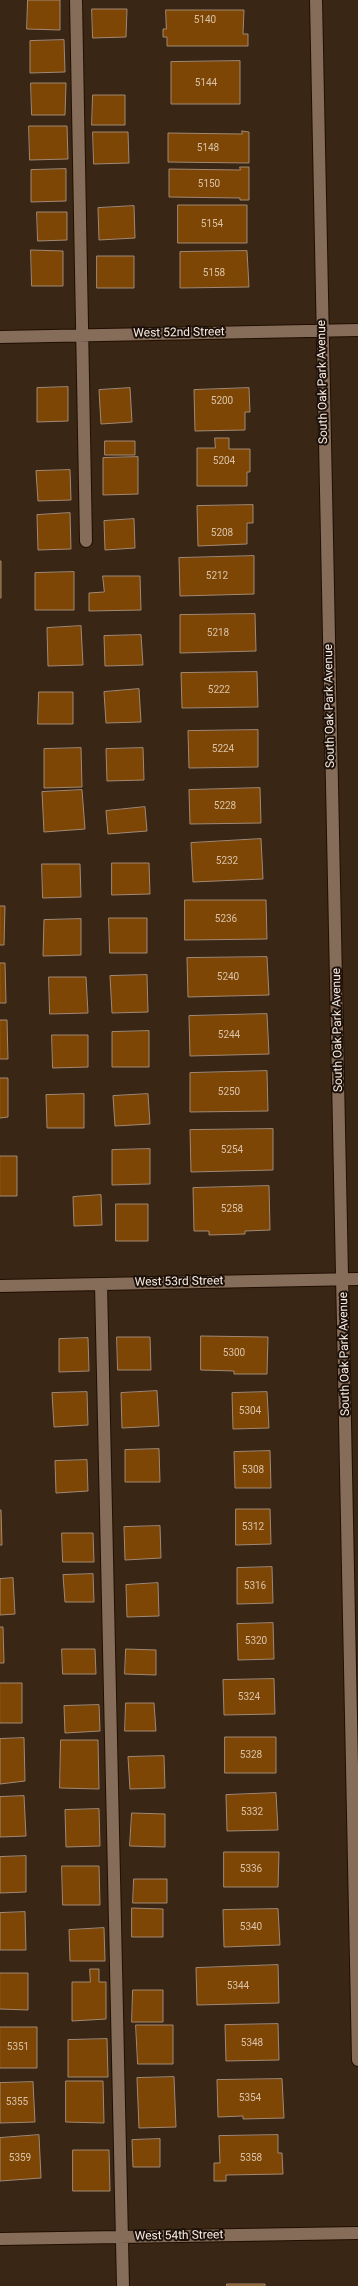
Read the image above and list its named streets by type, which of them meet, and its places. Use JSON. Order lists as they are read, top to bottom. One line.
{"streets":{"street":["West 52nd Street","South Oak Park Avenue","West 53rd Street","West 54th Street"]},"crossings":[["West 52nd Street","South Oak Park Avenue"],["South Oak Park Avenue","West 53rd Street"]],"house_numbers":["5140","5144","5148","5150","5154","5158","5200","5204","5208","5212","5218","5222","5224","5228","5232","5236","5240","5244","5250","5254","5258","5300","5304","5308","5312","5316","5320","5324","5328","5332","5336","5340","5344","5348","5351","5354","5355","5359","5358"]}
